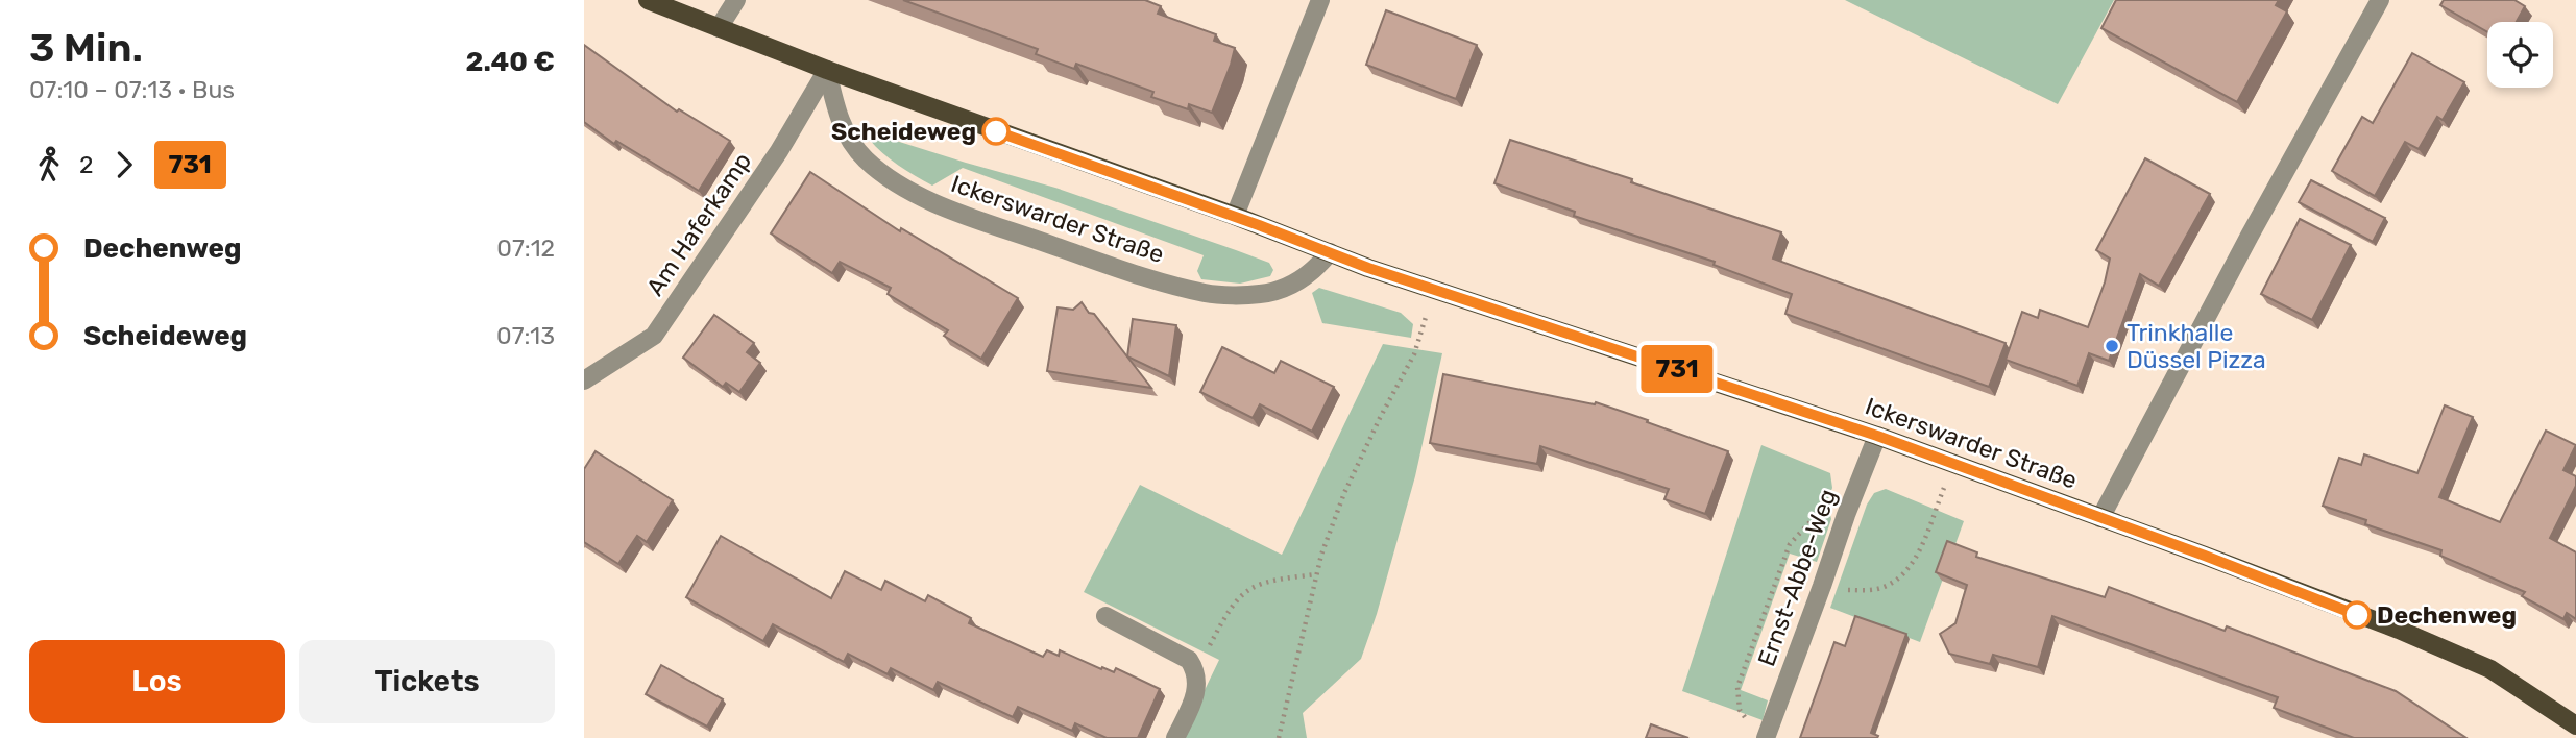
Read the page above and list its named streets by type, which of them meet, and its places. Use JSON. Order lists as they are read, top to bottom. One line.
{"streets":{"main road":["Ickerswarder Straße"],"street":["Am Haferkamp","Ernst-Abbe-Weg"]},"crossings":[["Ickerswarder Straße","Am Haferkamp"],["Ickerswarder Straße","Ernst-Abbe-Weg"]],"places":["Scheideweg","Trinkhalle Düssel Pizza","Dechenweg"],"lines":["bus line 731"],"page":{"heading":["3 Min.","07:10 – 07:13 · Bus","2.40 €"],"on_map":"731","legs":["2","731"],"list":[{"name":"Dechenweg","value":"07:12"},{"name":"Scheideweg","value":"07:13"}],"buttons":["Los","Tickets"]}}
